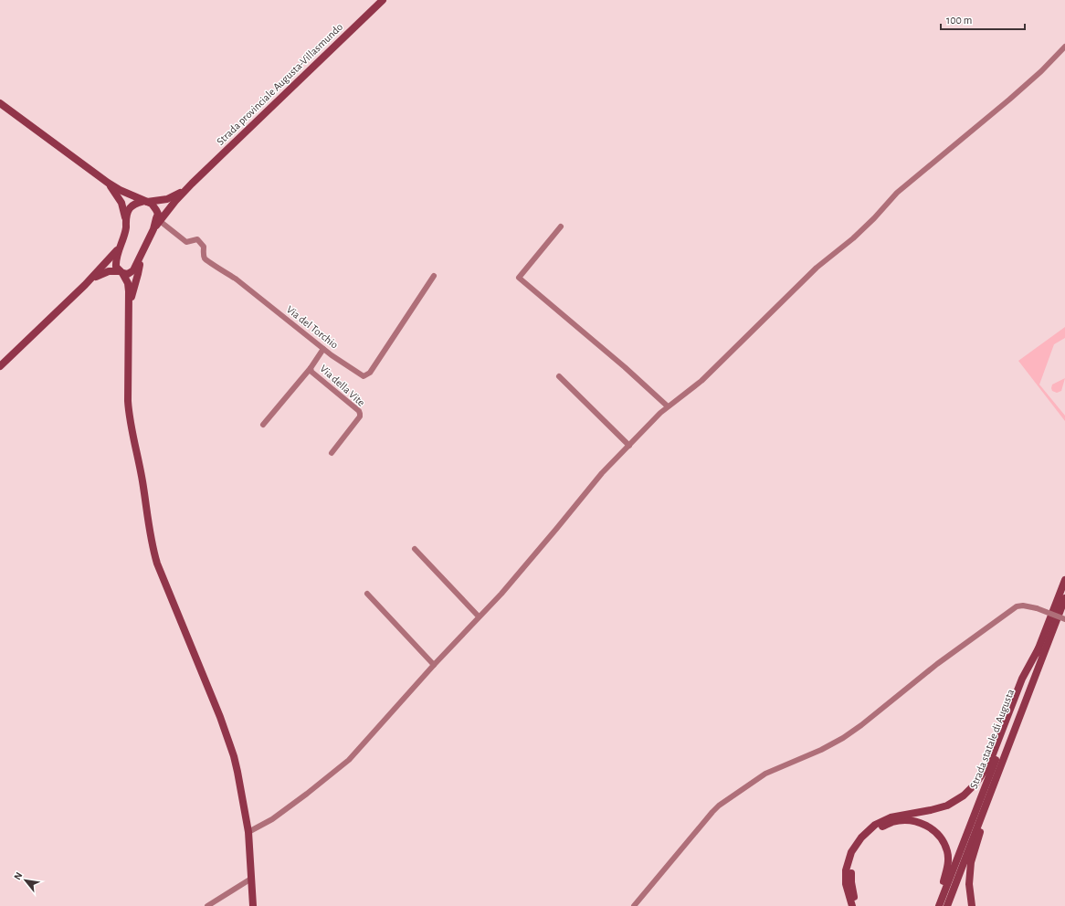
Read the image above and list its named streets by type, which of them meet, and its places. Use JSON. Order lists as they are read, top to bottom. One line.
{"streets":{"main road":["Strada provinciale Augusta-Villasmundo","Strada statale di Augusta"],"street":["Via del Torchio","Via della Vite"]},"crossings":[["Via del Torchio","Via della Vite"]],"scale_bar":"100 m","north":"top left"}
